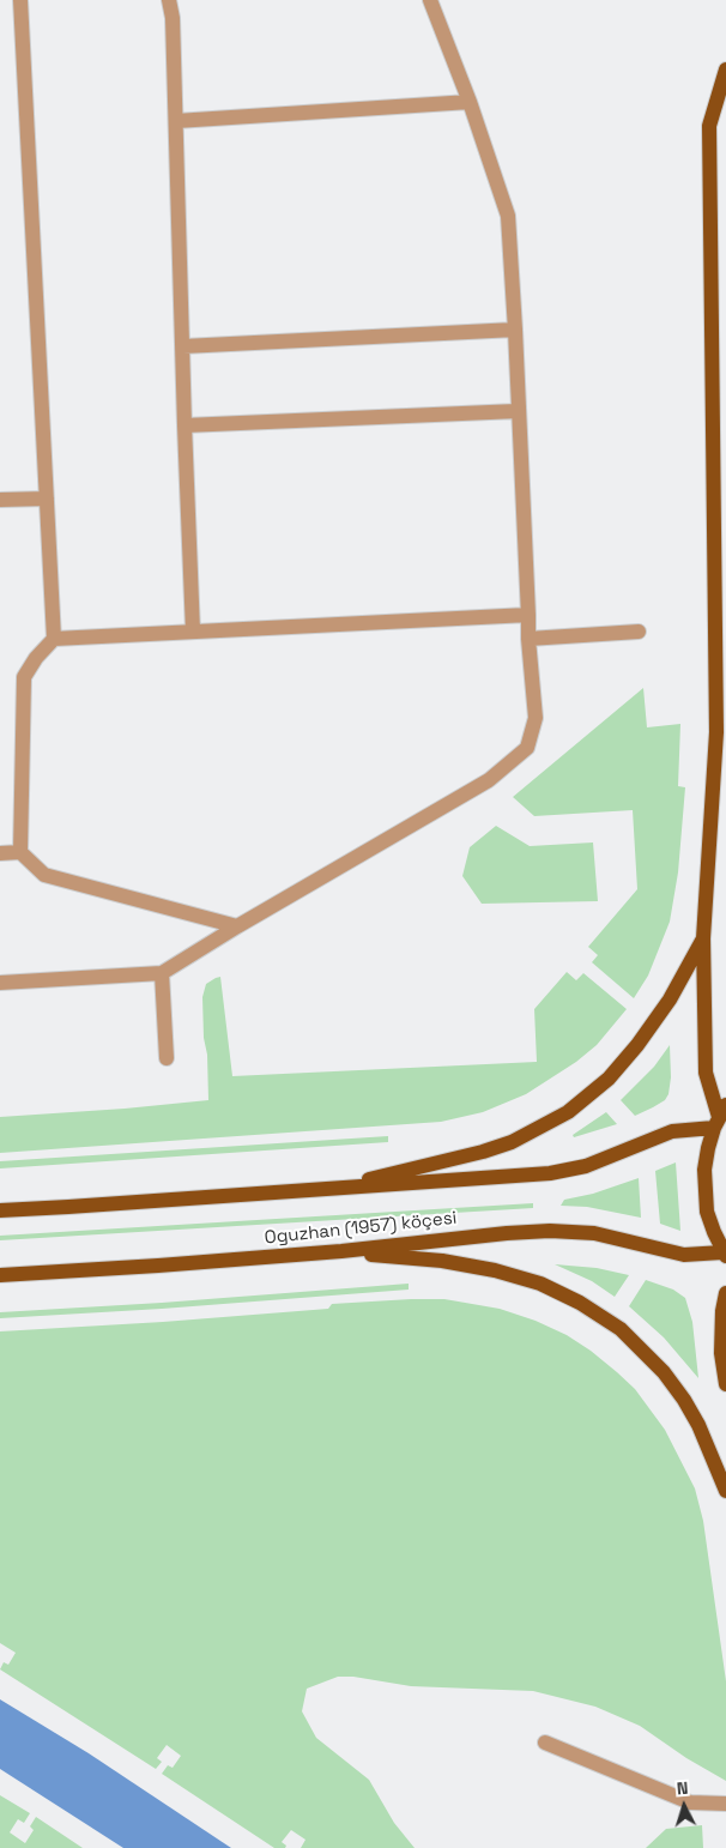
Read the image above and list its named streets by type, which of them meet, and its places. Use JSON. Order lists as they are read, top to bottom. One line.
{"streets":{"main road":["Oguzhan (1957) köçesi"]},"north":"top"}
